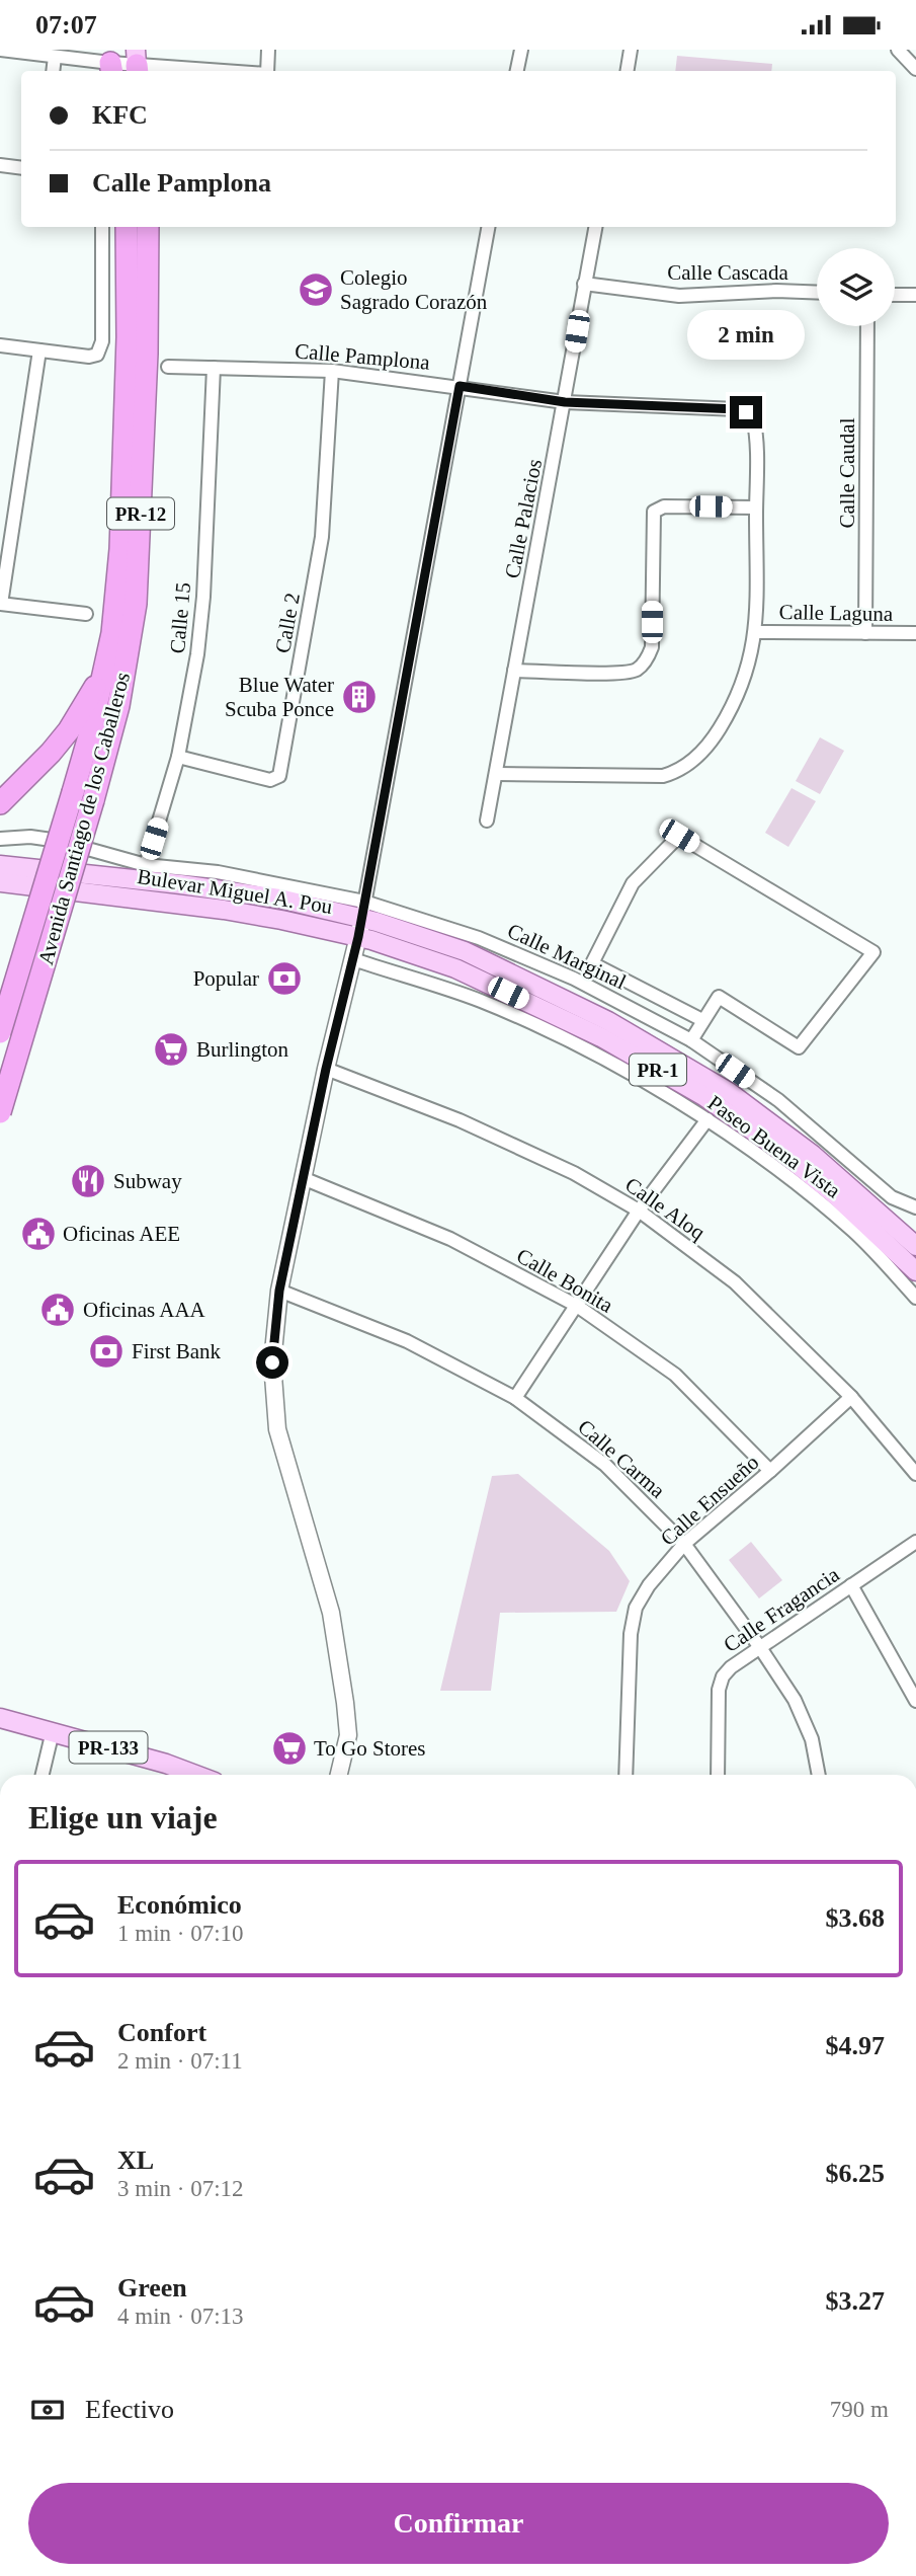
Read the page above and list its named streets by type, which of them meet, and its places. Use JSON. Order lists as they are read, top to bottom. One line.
{"streets":{"highway":["PR-12","Avenida Santiago de los Caballeros"],"main road":["Bulevar Miguel A. Pou","PR-1","PR-133"],"street":["Calle Cascada","Calle Pamplona","Calle Caudal","Calle Palacios","Calle Laguna","Calle 15","Calle 2","Calle Marginal","Paseo Buena Vista","Calle Aloq","Calle Bonita","Calle Carma","Calle Ensueño","Calle Fragancia"]},"crossings":[["Calle Cascada","Calle Palacios"],["Calle Pamplona","Calle Palacios"],["Calle Pamplona","Calle Laguna"],["Calle Pamplona","Calle 15"],["Calle Pamplona","Calle 2"],["Calle Caudal","Calle Laguna"],["Calle 15","Calle 2"],["Calle 15","Calle Marginal"],["Bulevar Miguel A. Pou","Calle Marginal"],["Calle Aloq","Calle Ensueño"],["Calle Bonita","Calle Ensueño"],["Calle Carma","Calle Ensueño"],["Calle Carma","Calle Fragancia"]],"places":{"school or university":["Colegio Sagrado Corazón"],"building":["Blue Water Scuba Ponce"],"bank":["Popular","First Bank"],"supermarket":["Burlington","To Go Stores"],"restaurant":["Subway"],"public building":["Oficinas AEE","Oficinas AAA"]},"page":{"status":"07:07","banner":["KFC","Calle Pamplona"],"bubble":"2 min","heading":"Elige un viaje","list":[{"name":"Económico","note":"1 min · 07:10","value":"$3.68"},{"name":"Confort","note":"2 min · 07:11","value":"$4.97"},{"name":"XL","note":"3 min · 07:12","value":"$6.25"},{"name":"Green","note":"4 min · 07:13","value":"$3.27"}],"pay":["Efectivo","790 m"],"buttons":"Confirmar"}}
